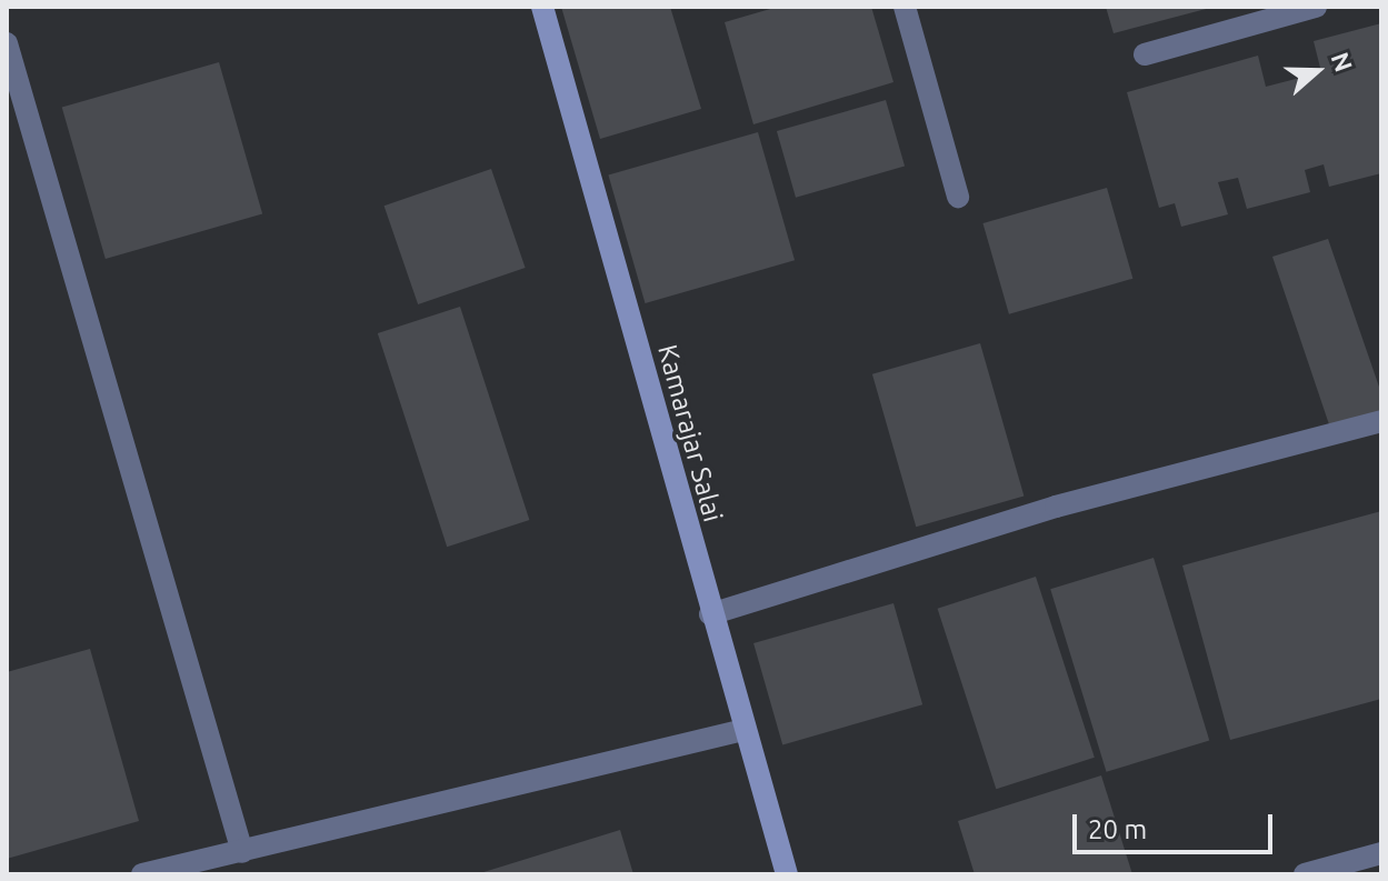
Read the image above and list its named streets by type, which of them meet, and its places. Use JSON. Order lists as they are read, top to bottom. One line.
{"streets":{"main road":["Kamarajar Salai"]},"scale_bar":"20 m","north":"right"}
